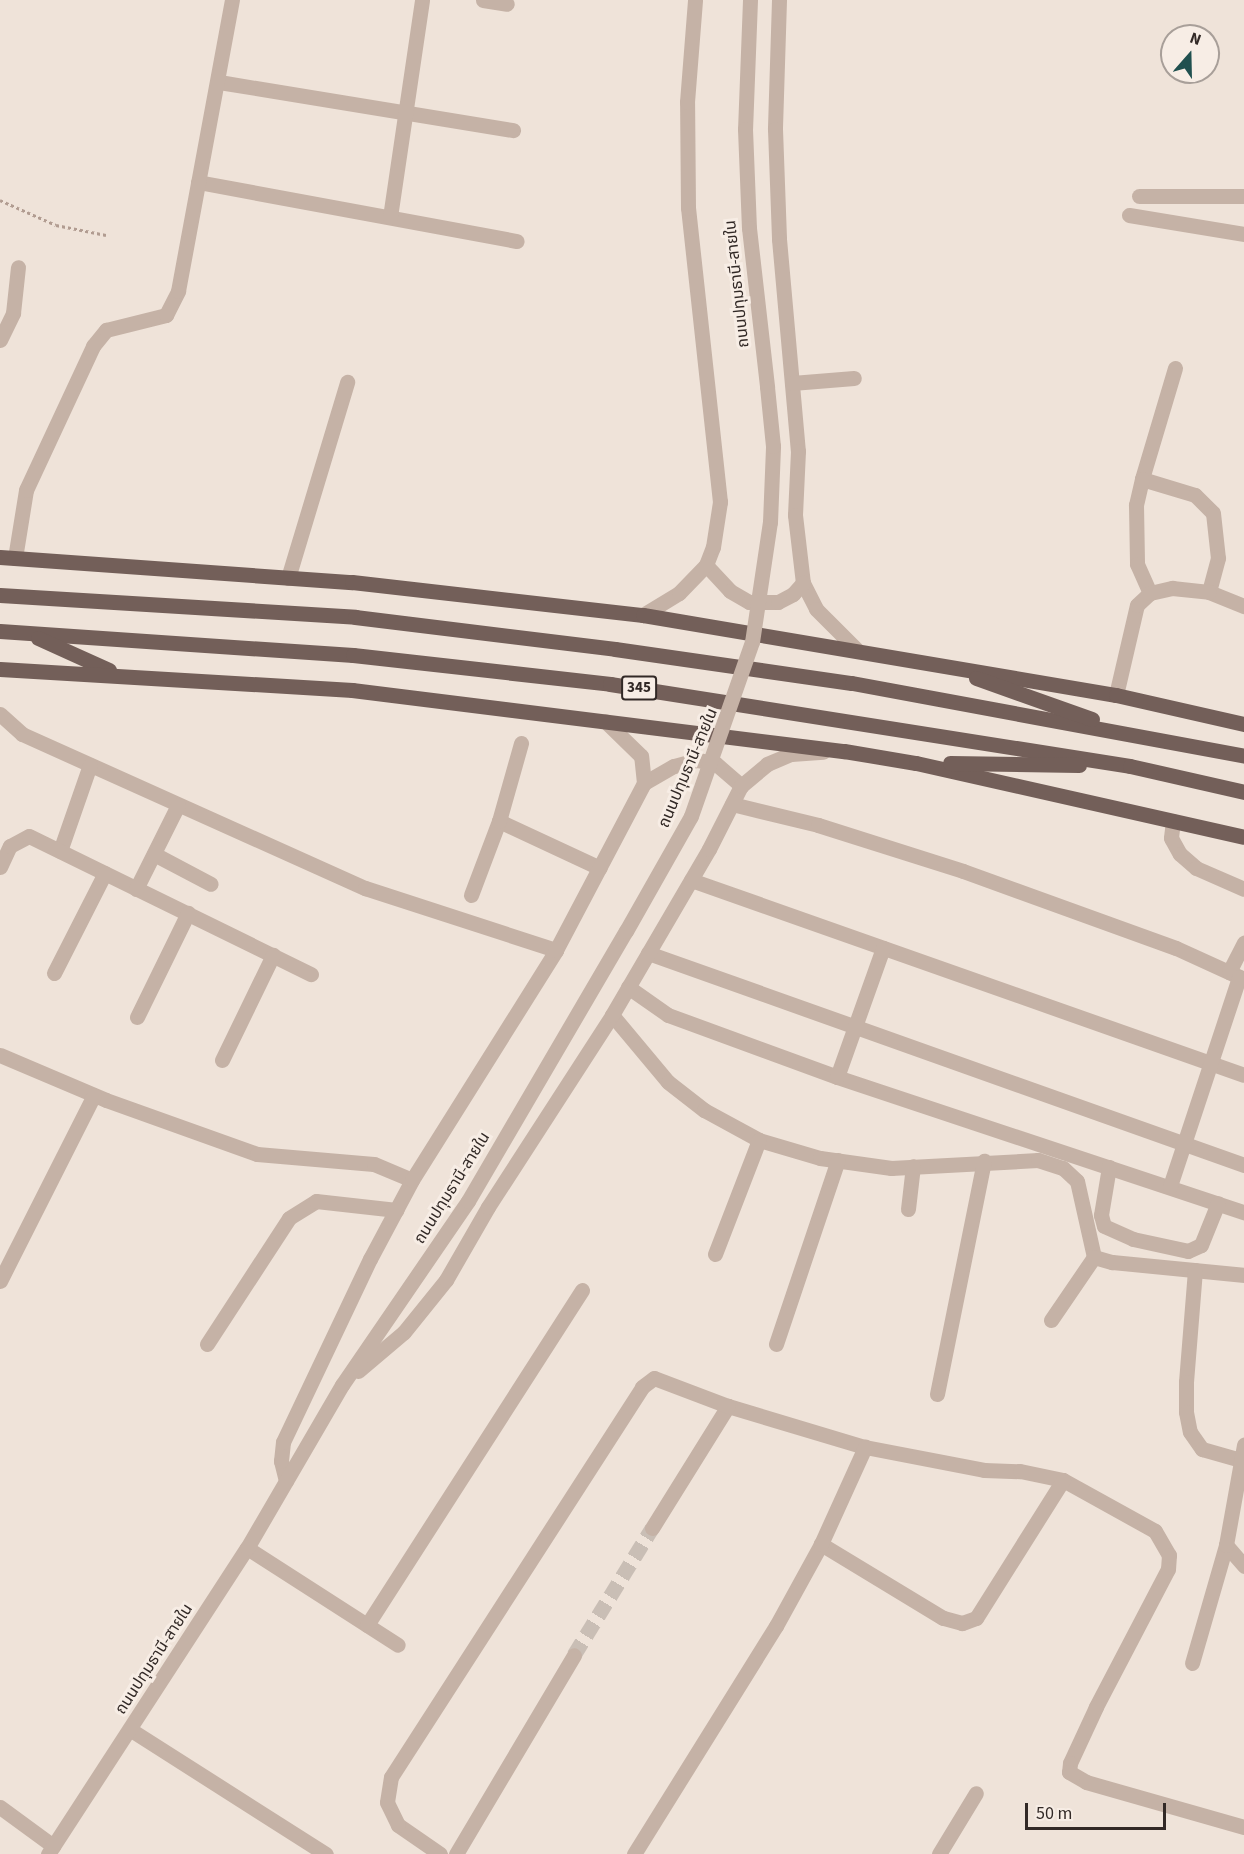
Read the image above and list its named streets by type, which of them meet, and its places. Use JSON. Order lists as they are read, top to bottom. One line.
{"streets":{"main road":["345"],"street":["ถนนปทุมธานี-สายใน"]},"scale_bar":"50 m","north":"top"}
